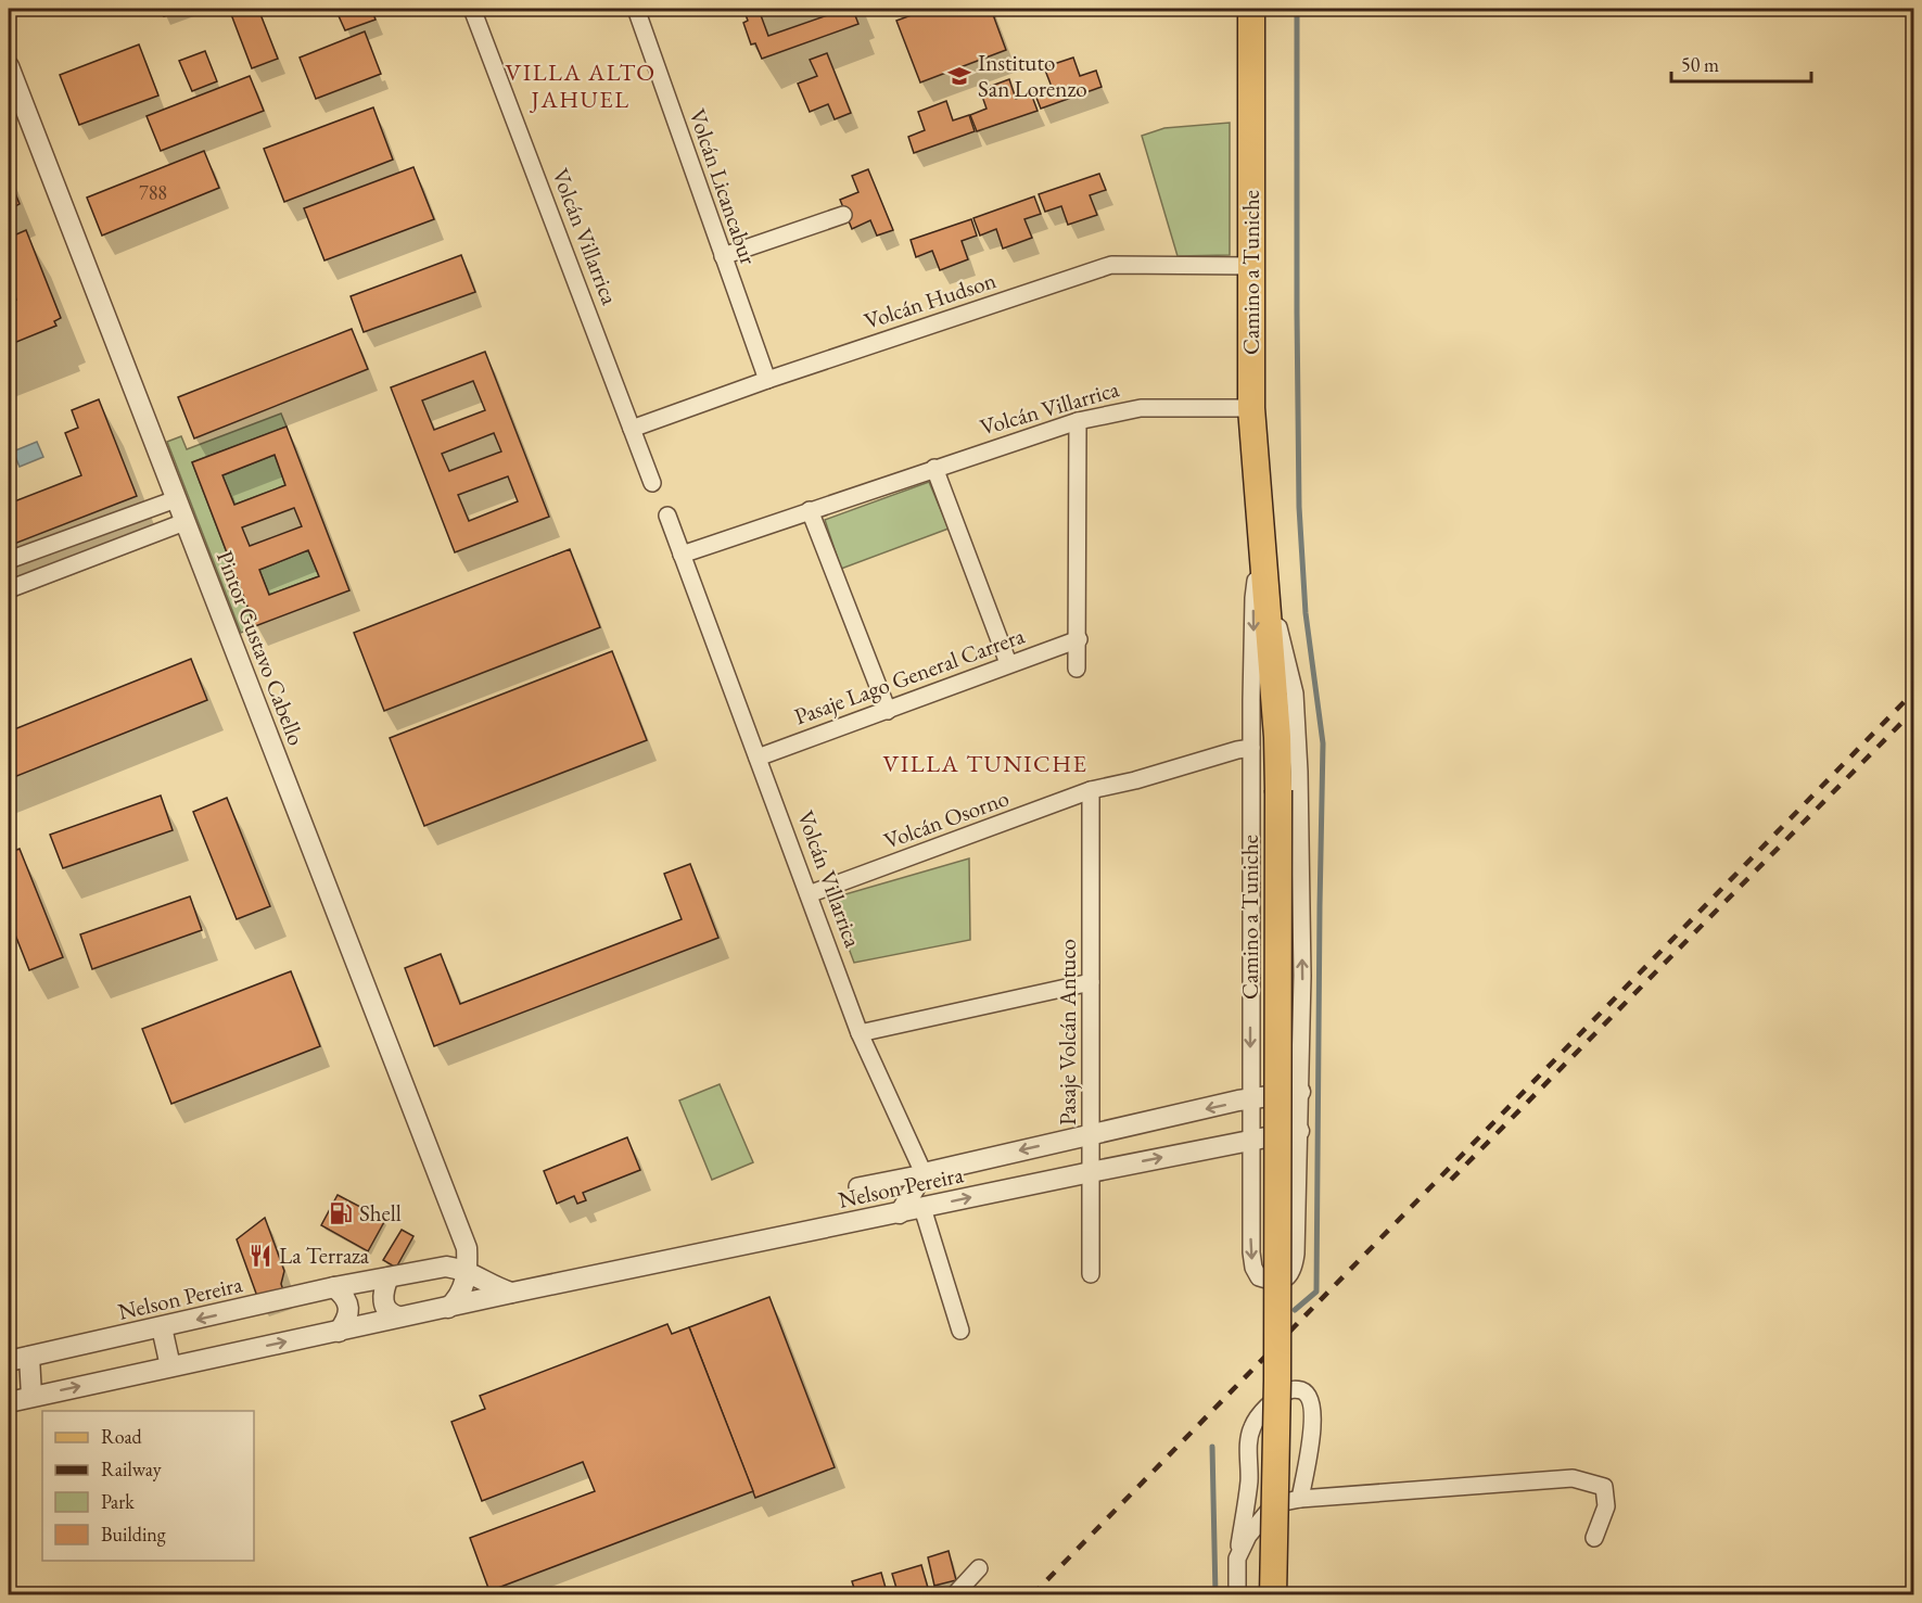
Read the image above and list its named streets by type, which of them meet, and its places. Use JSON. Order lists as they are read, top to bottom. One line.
{"streets":{"main road":["Camino a Tuniche"],"street":["Volcán Licancabur","Volcán Villarrica","Volcán Hudson","Pintor Gustavo Cabello","Pasaje Lago General Carrera","Volcán Osorno","Pasaje Volcán Antuco","Nelson Pereira"]},"crossings":[["Volcán Licancabur","Volcán Hudson"],["Volcán Villarrica","Camino a Tuniche"],["Volcán Villarrica","Volcán Hudson"],["Volcán Villarrica","Pasaje Lago General Carrera"],["Volcán Villarrica","Volcán Osorno"],["Volcán Villarrica","Nelson Pereira"],["Camino a Tuniche","Volcán Hudson"],["Camino a Tuniche","Volcán Osorno"],["Camino a Tuniche","Nelson Pereira"],["Pintor Gustavo Cabello","Nelson Pereira"],["Volcán Osorno","Pasaje Volcán Antuco"],["Pasaje Volcán Antuco","Nelson Pereira"]],"districts":["VILLA ALTO JAHUEL","VILLA TUNICHE"],"places":{"school or university":["Instituto San Lorenzo"],"fuel station":["Shell"],"restaurant":["La Terraza"]},"house_numbers":["788"],"legend":["Road","Railway","Park","Building"],"scale_bar":"50 m"}
